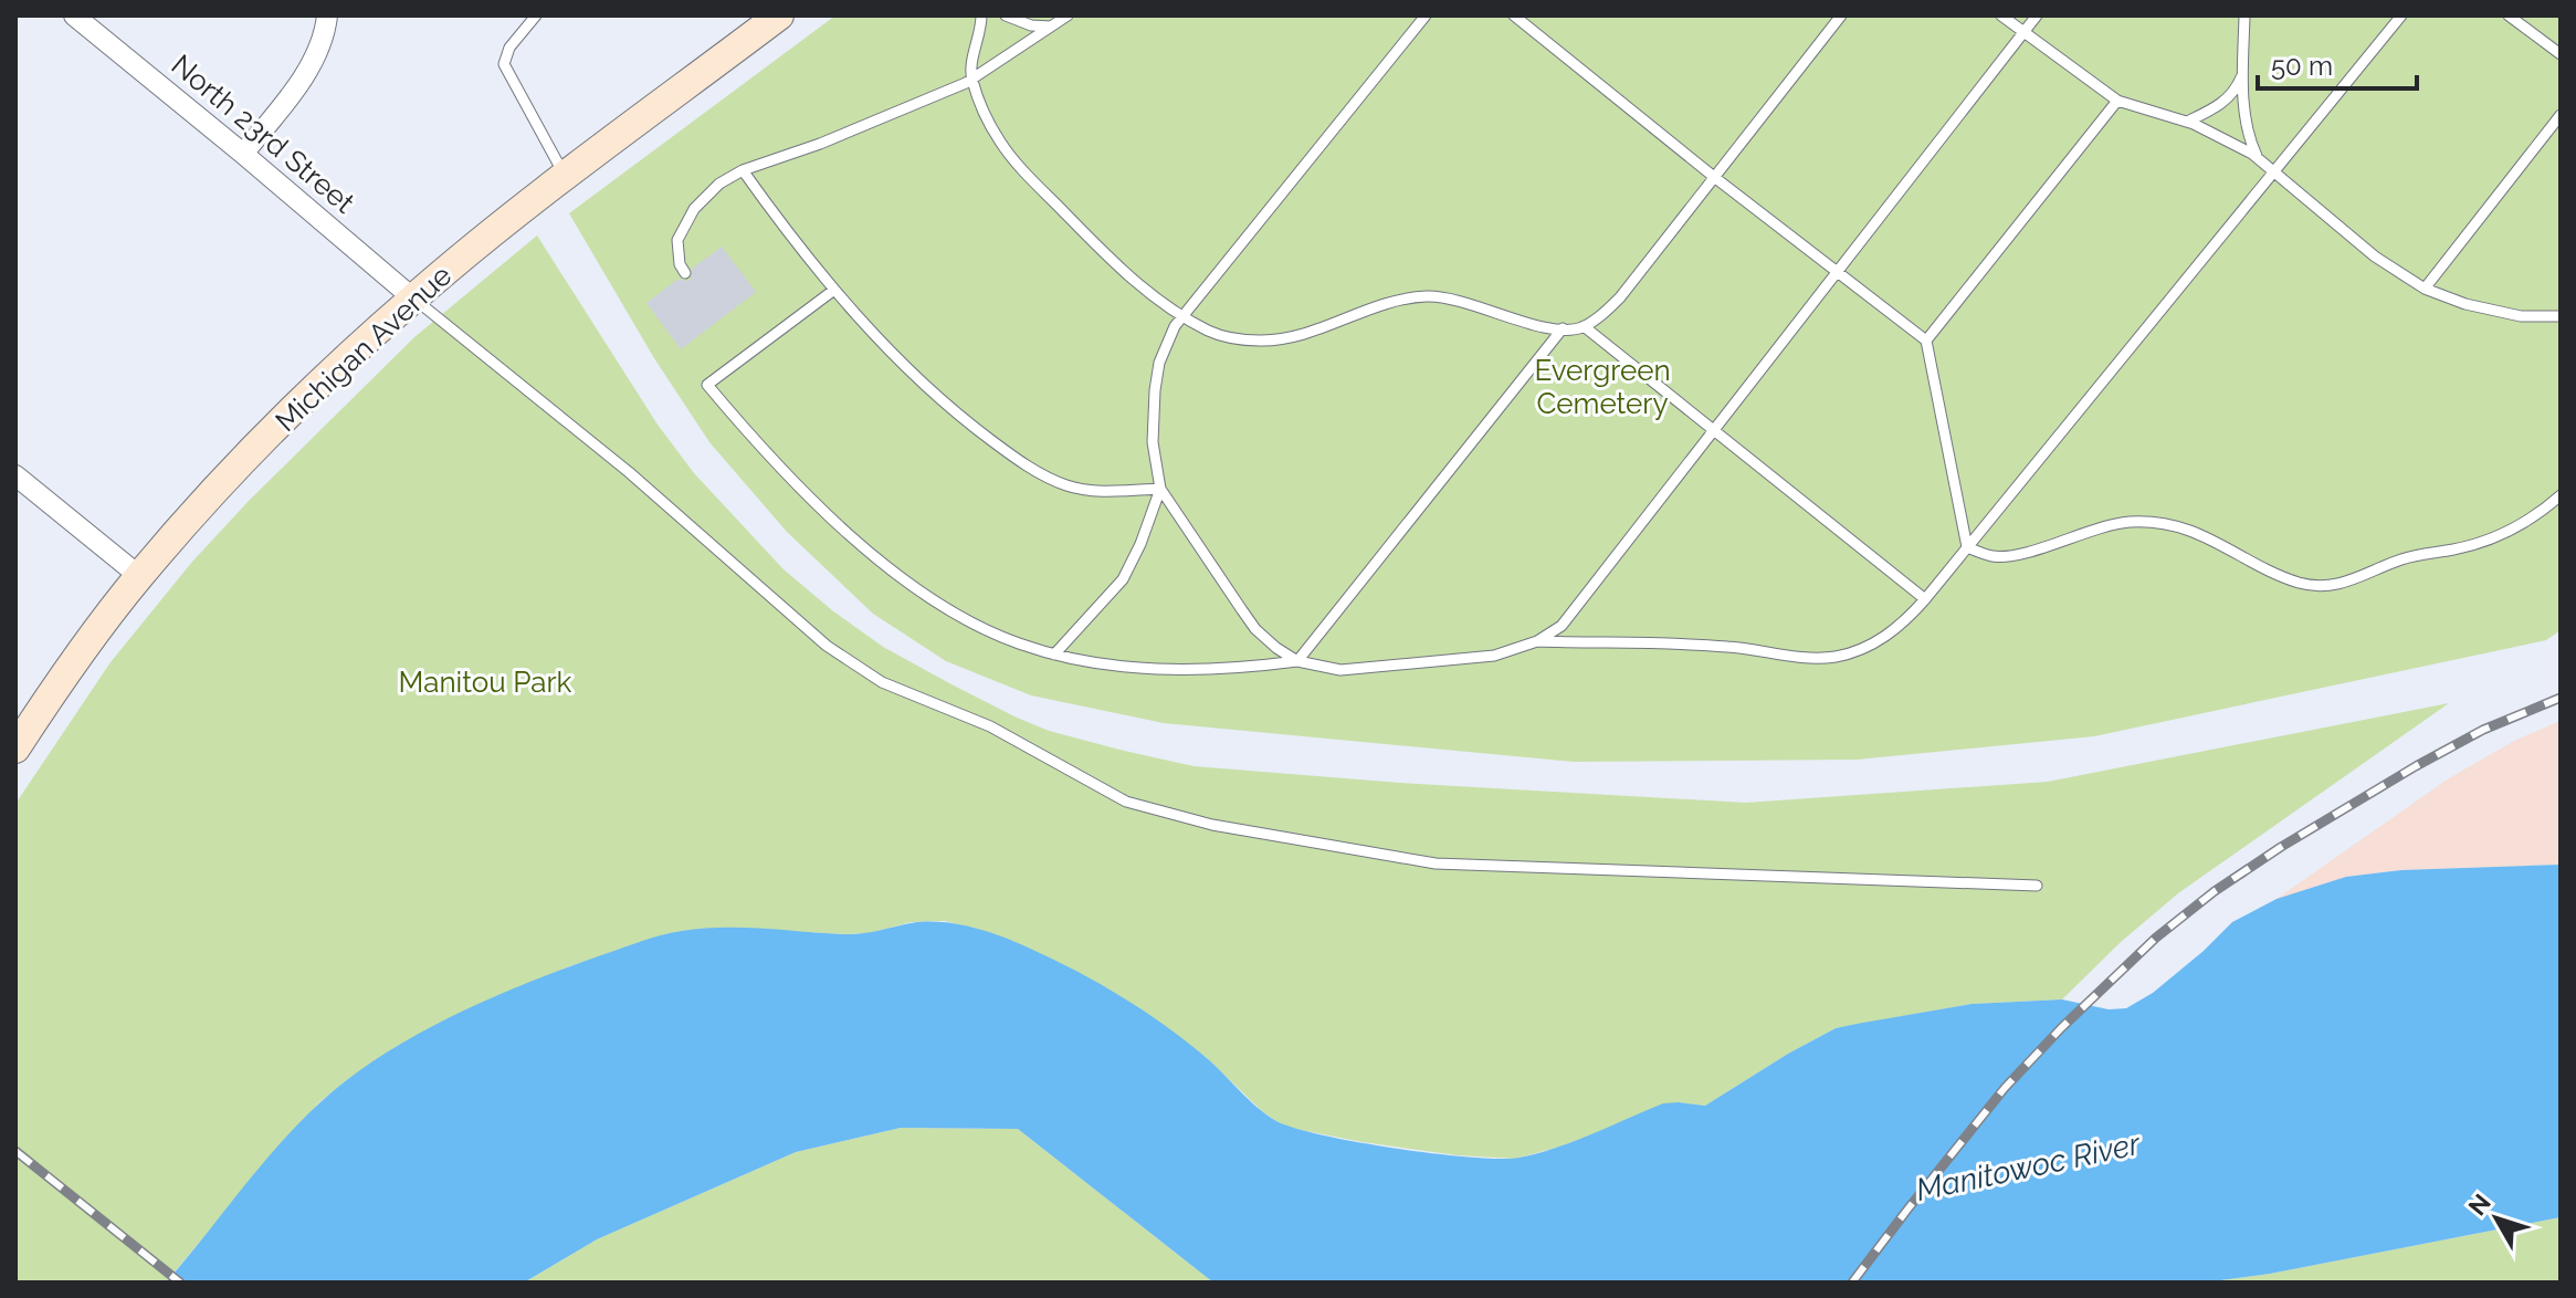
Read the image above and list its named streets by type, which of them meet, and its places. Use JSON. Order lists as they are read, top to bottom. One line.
{"streets":{"street":["North 23rd Street","Michigan Avenue"]},"crossings":[["North 23rd Street","Michigan Avenue"]],"water":["Manitowoc River"],"parks":["Evergreen Cemetery","Manitou Park"],"scale_bar":"50 m","north":"top left"}
